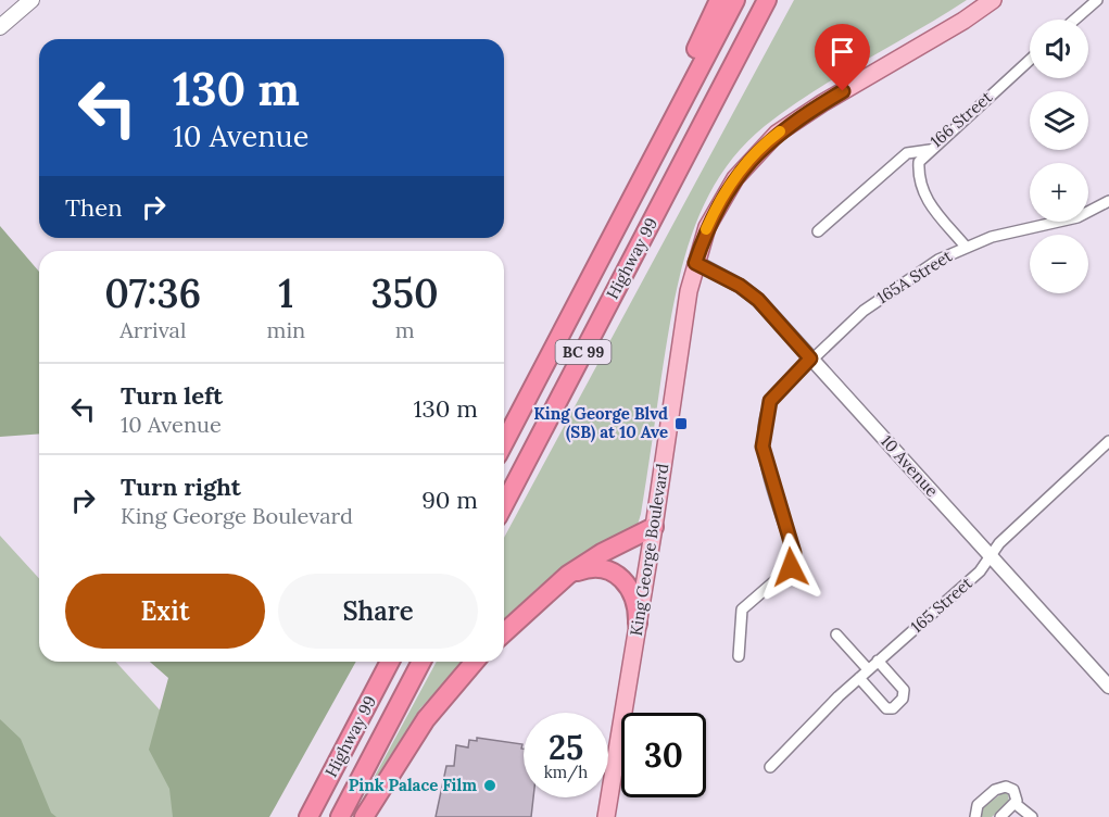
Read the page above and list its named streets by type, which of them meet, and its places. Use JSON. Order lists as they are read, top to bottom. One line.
{"streets":{"highway":["Highway 99","BC 99"],"main road":["King George Boulevard"],"street":["166 Street","165A Street","10 Avenue","165 Street"]},"crossings":[["165A Street","10 Avenue"],["10 Avenue","King George Boulevard"],["10 Avenue","165 Street"]],"places":{"transit":["King George Blvd (SB) at 10 Ave"],"other":["Pink Palace Film"]},"page":{"map_buttons":["+","−"],"turn":["130 m","10 Avenue"],"then":"Then","eta":["07:36","Arrival","1","min","350","m"],"list":[{"name":"Turn left","note":"10 Avenue","value":"130 m"},{"name":"Turn right","note":"King George Boulevard","value":"90 m"}],"buttons":["Exit","Share"],"speed":"25 km/h","limit":"30"}}
